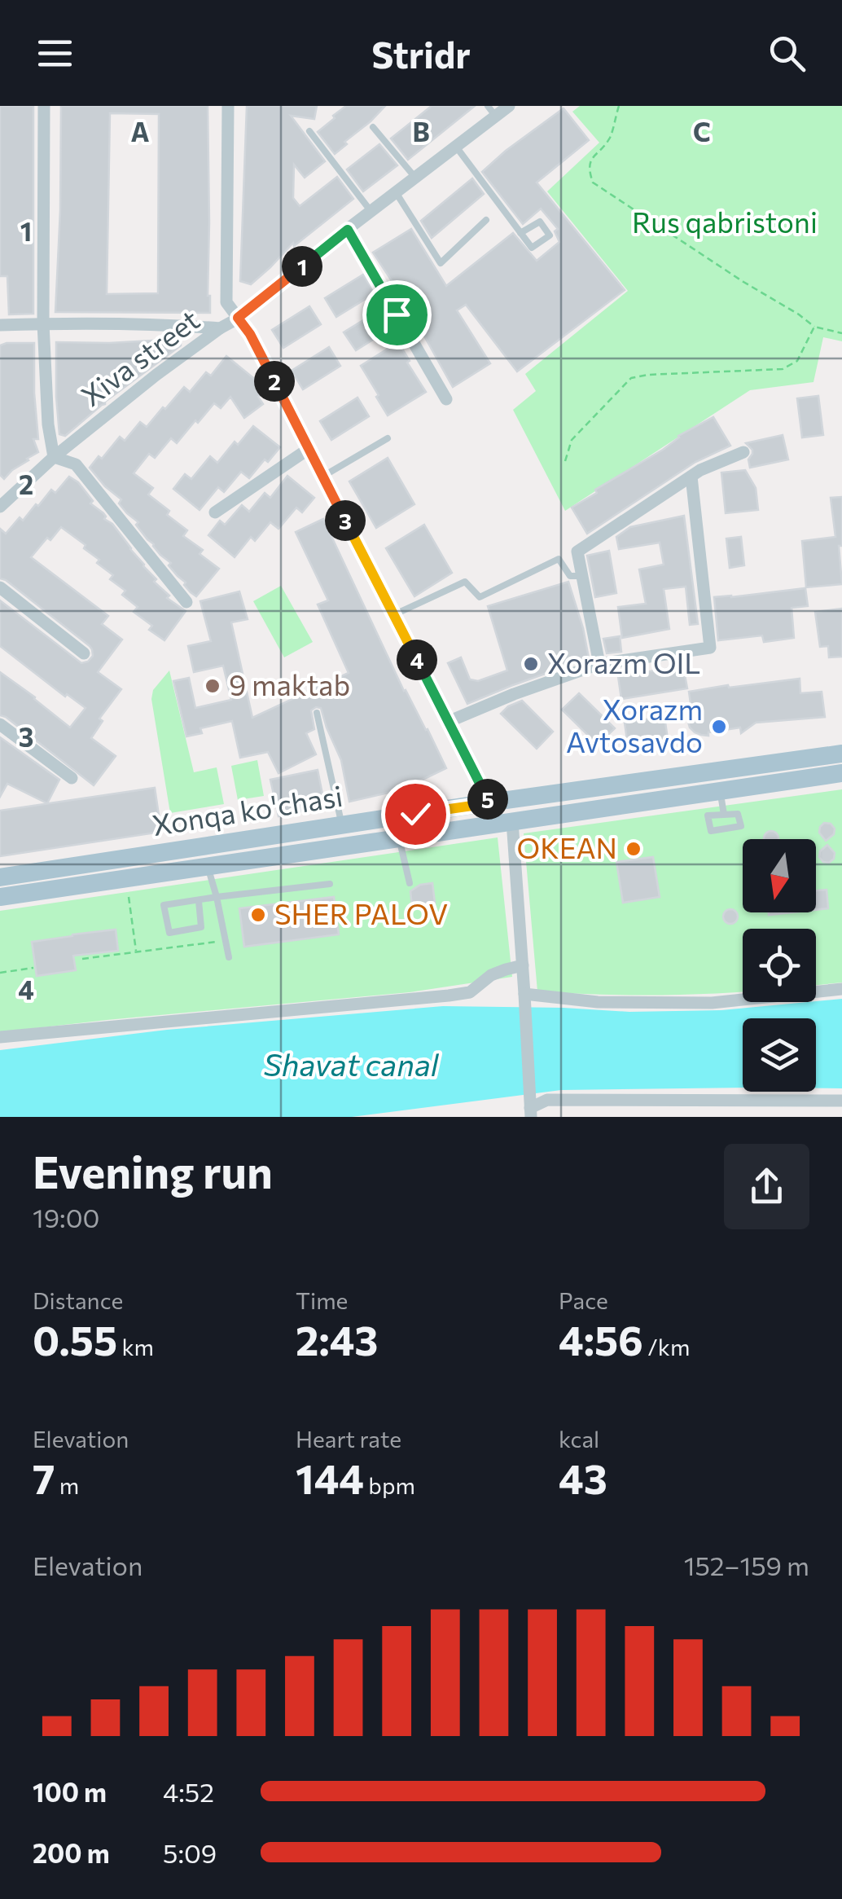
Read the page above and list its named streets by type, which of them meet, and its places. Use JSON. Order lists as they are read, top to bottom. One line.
{"streets":{"main road":["Xonqa ko'chasi"],"street":["Xiva street"]},"water":["Shavat canal"],"parks":["Rus qabristoni"],"places":["Xorazm OIL","9 maktab","Xorazm Avtosavdo","OKEAN","SHER PALOV"],"north":"bottom","page":{"header":"Stridr","pins":["1","2","3","4","5"],"heading":["Evening run","19:00"],"stats":[["Distance","0.55 km"],["Time","2:43"],["Pace","4:56 /km"],["Elevation","7 m"],["Heart rate","144 bpm"],["kcal","43"]],"chart":["Elevation","152–159 m"],"list":[{"name":"100 m","note":"4:52"},{"name":"200 m","note":"5:09"}]},"grid":{"columns":["A","B","C"],"rows":["1","2","3","4"]}}
